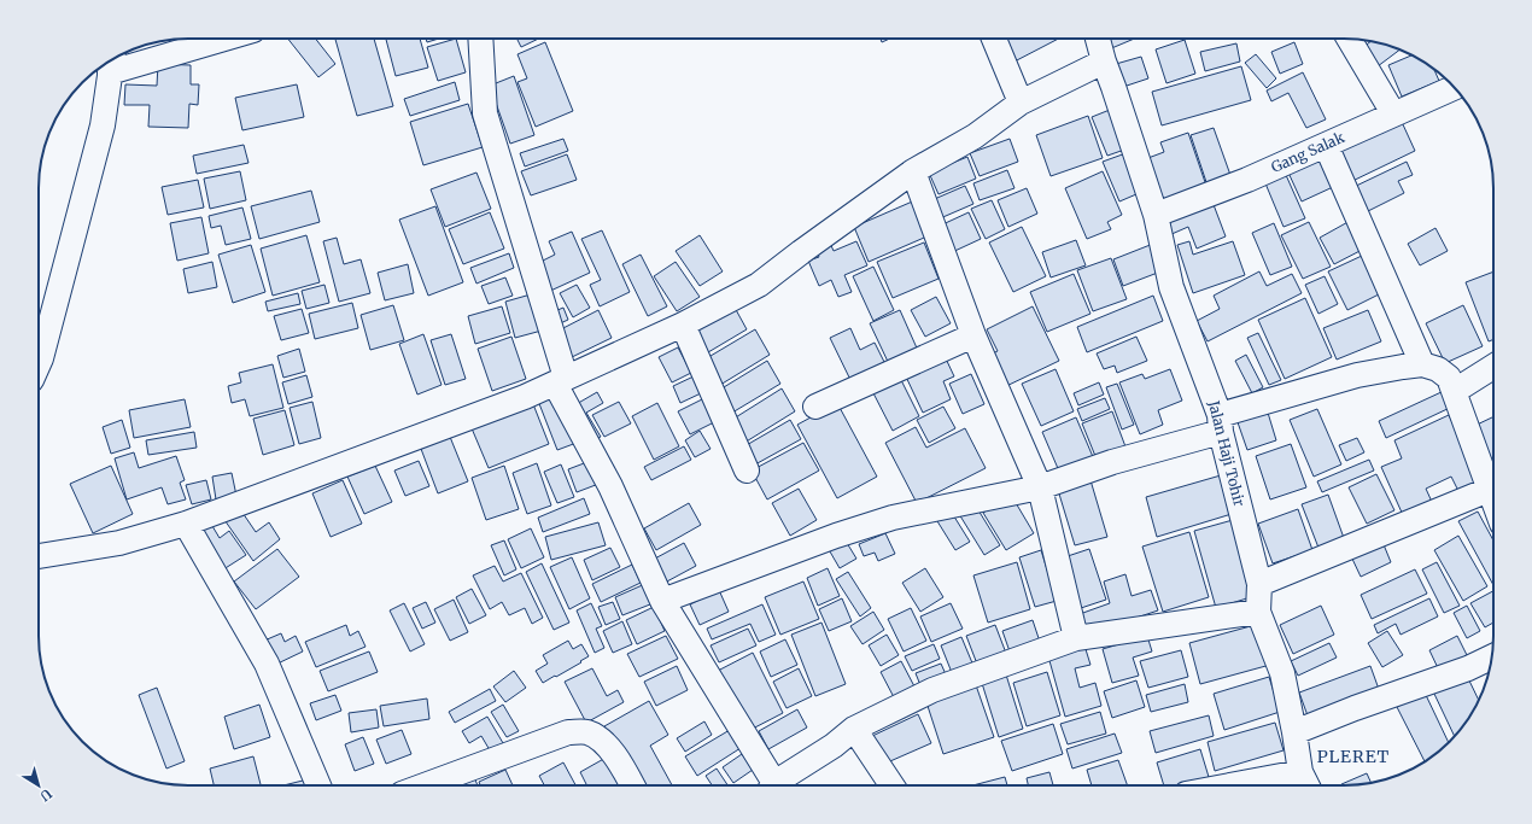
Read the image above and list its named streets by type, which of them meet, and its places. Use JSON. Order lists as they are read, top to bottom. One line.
{"streets":{"street":["Gang Salak","Jalan Haji Tohir"]},"crossings":[["Gang Salak","Jalan Haji Tohir"]],"districts":["PLERET"],"north":"bottom right"}
